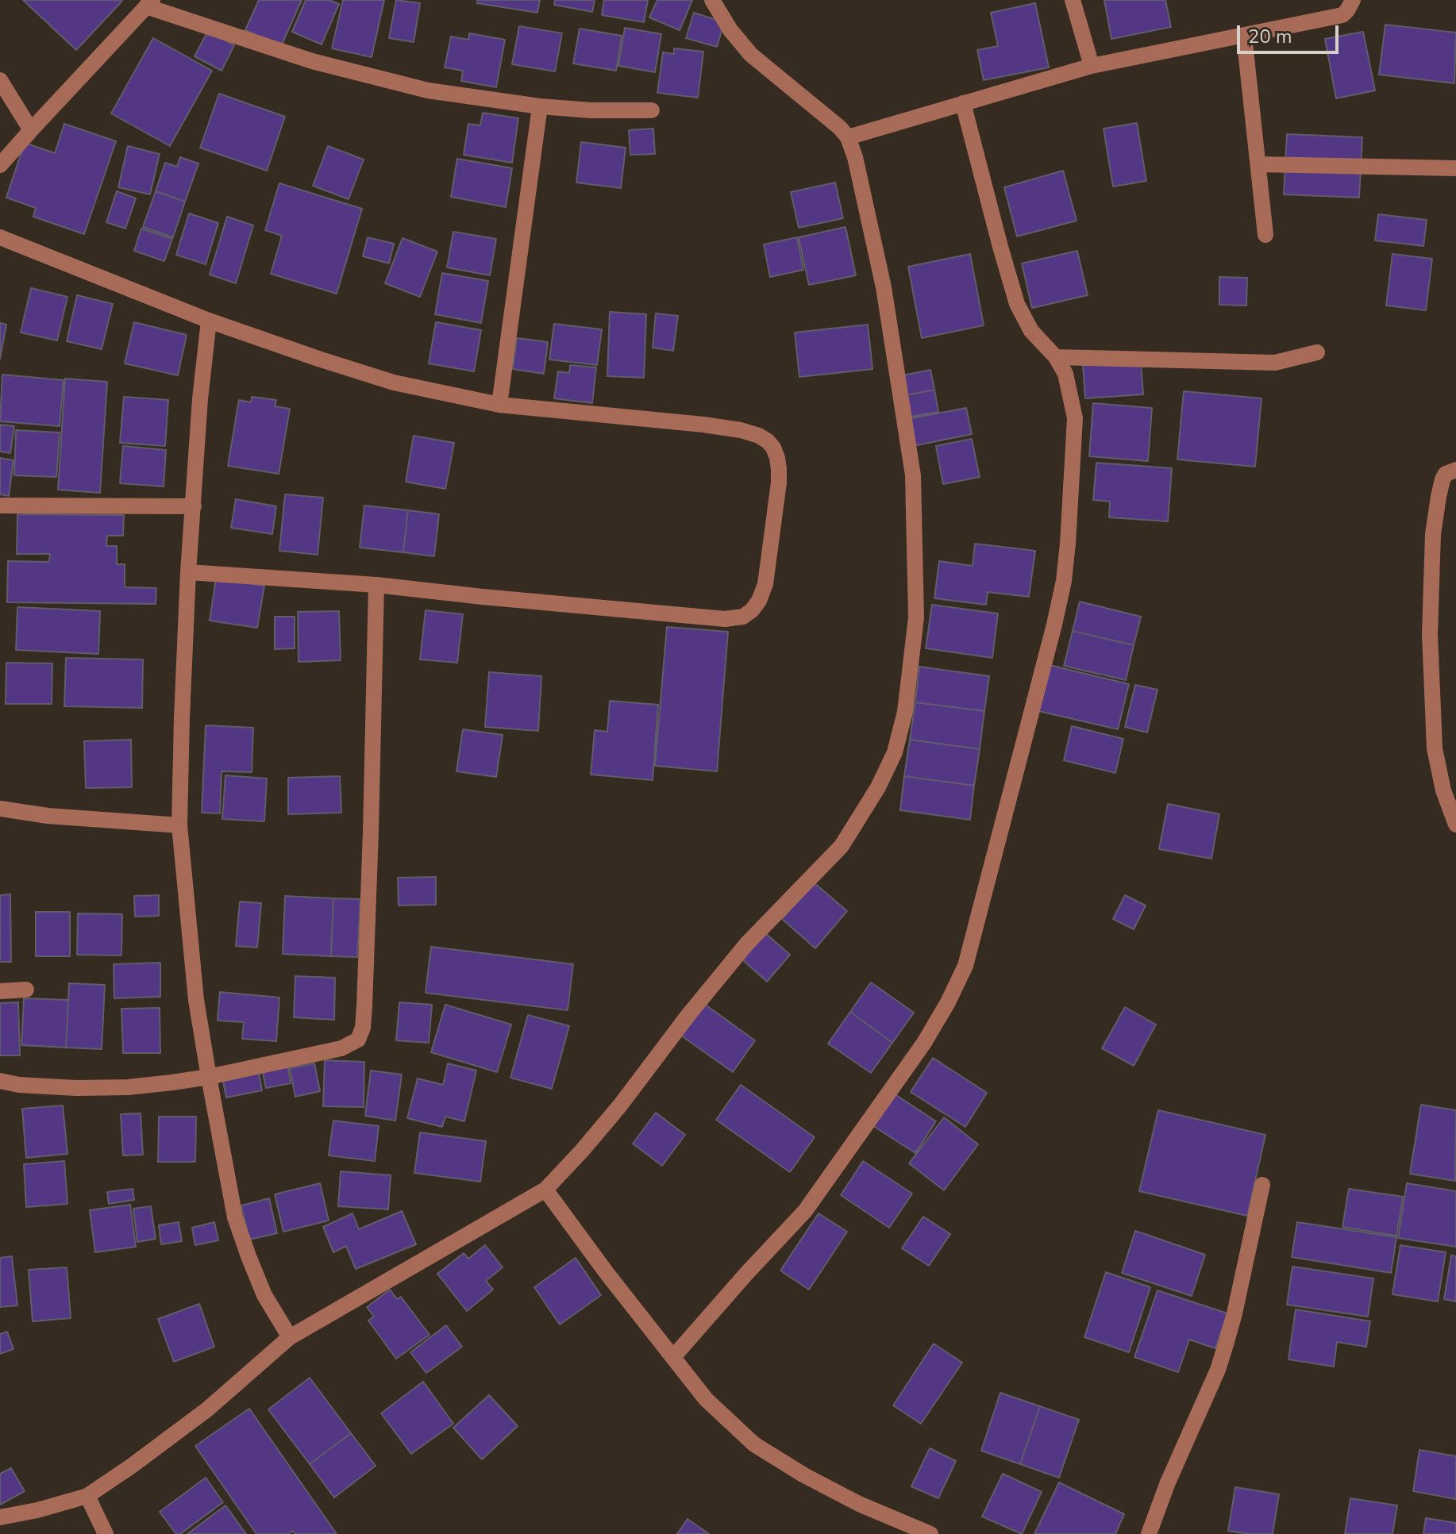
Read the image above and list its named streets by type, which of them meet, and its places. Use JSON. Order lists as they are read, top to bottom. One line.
{"scale_bar":"20 m"}
